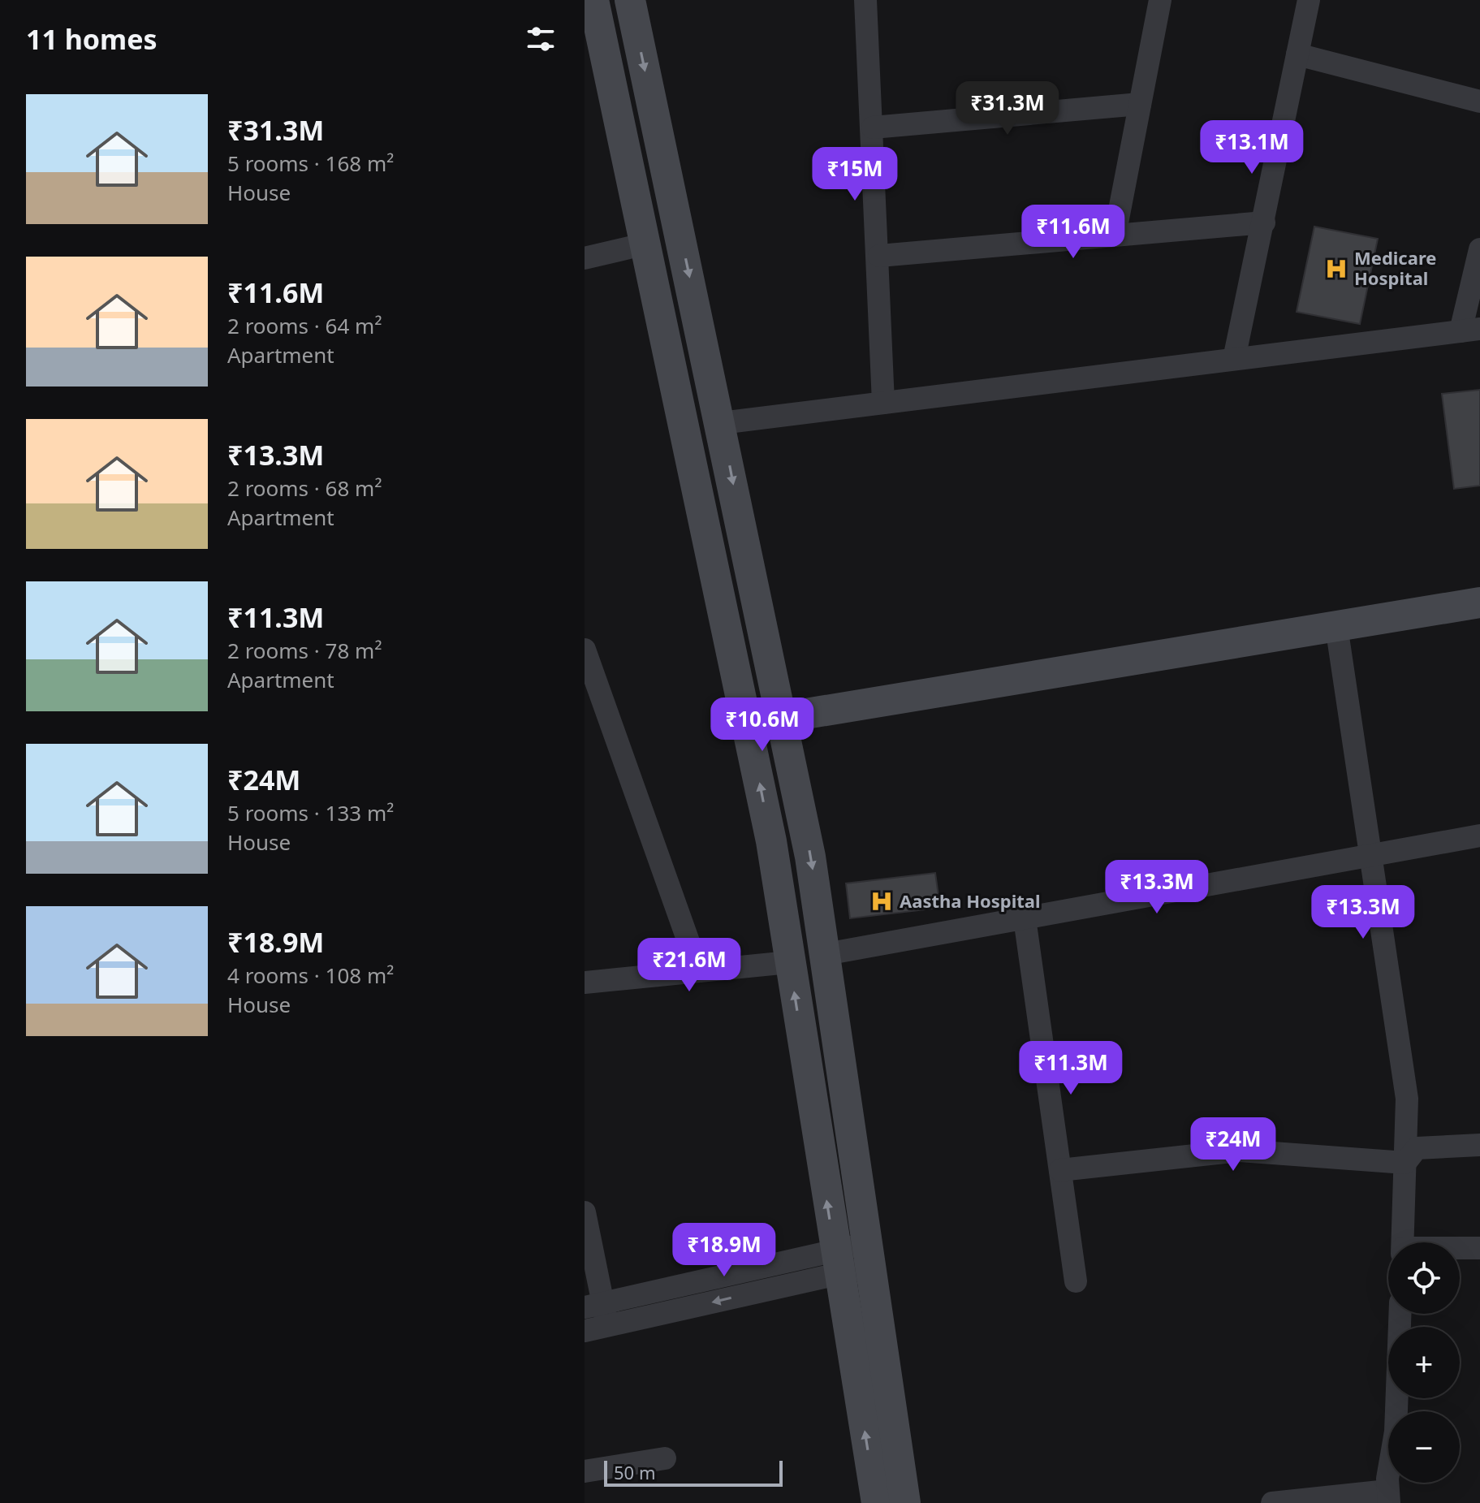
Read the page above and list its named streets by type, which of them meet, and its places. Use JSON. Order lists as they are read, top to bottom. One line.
{"places":{"hospital":["Medicare Hospital","Aastha Hospital"]},"scale_bar":"50 m","page":{"heading":"11 homes","list":[{"name":"₹31.3M","note":"5 rooms · 168 m² · House"},{"name":"₹11.6M","note":"2 rooms · 64 m² · Apartment"},{"name":"₹13.3M","note":"2 rooms · 68 m² · Apartment"},{"name":"₹11.3M","note":"2 rooms · 78 m² · Apartment"},{"name":"₹24M","note":"5 rooms · 133 m² · House"},{"name":"₹18.9M","note":"4 rooms · 108 m² · House"}],"price":["₹31.3M","₹13.1M","₹15M","₹11.6M","₹10.6M","₹13.3M","₹13.3M","₹21.6M","₹11.3M","₹24M","₹18.9M"],"map_buttons":["+","−"],"scale":"50 m"}}
